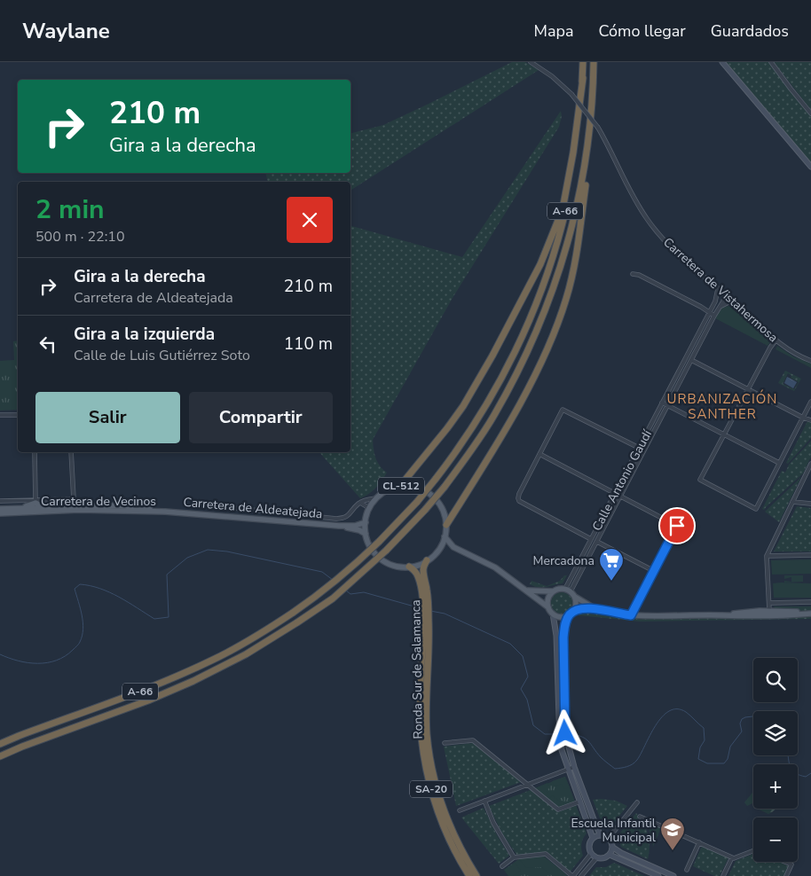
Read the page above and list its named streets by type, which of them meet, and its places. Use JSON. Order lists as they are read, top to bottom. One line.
{"streets":{"highway":["A-66","Ronda Sur de Salamanca","SA-20"],"main road":["CL-512","Carretera de Vecinos","Carretera de Aldeatejada"],"street":["Carretera de Vistahermosa","Calle Antonio Gaudí"]},"crossings":[["Carretera de Vistahermosa","Calle Antonio Gaudí"],["CL-512","Carretera de Aldeatejada"],["CL-512","Ronda Sur de Salamanca"],["Carretera de Vecinos","Carretera de Aldeatejada"],["Carretera de Aldeatejada","Ronda Sur de Salamanca"]],"districts":["URBANIZACIÓN SANTHER"],"places":{"supermarket":["Mercadona"],"school or university":["Escuela Infantil Municipal"]},"page":{"header":"Waylane","nav":["Mapa","Cómo llegar","Guardados"],"turn":["210 m","Gira a la derecha"],"heading":["2 min","500 m · 22:10"],"list":[{"name":"Gira a la derecha","note":"Carretera de Aldeatejada","value":"210 m"},{"name":"Gira a la izquierda","note":"Calle de Luis Gutiérrez Soto","value":"110 m"}],"buttons":["Salir","Compartir"],"map_buttons":["+","−"]}}
